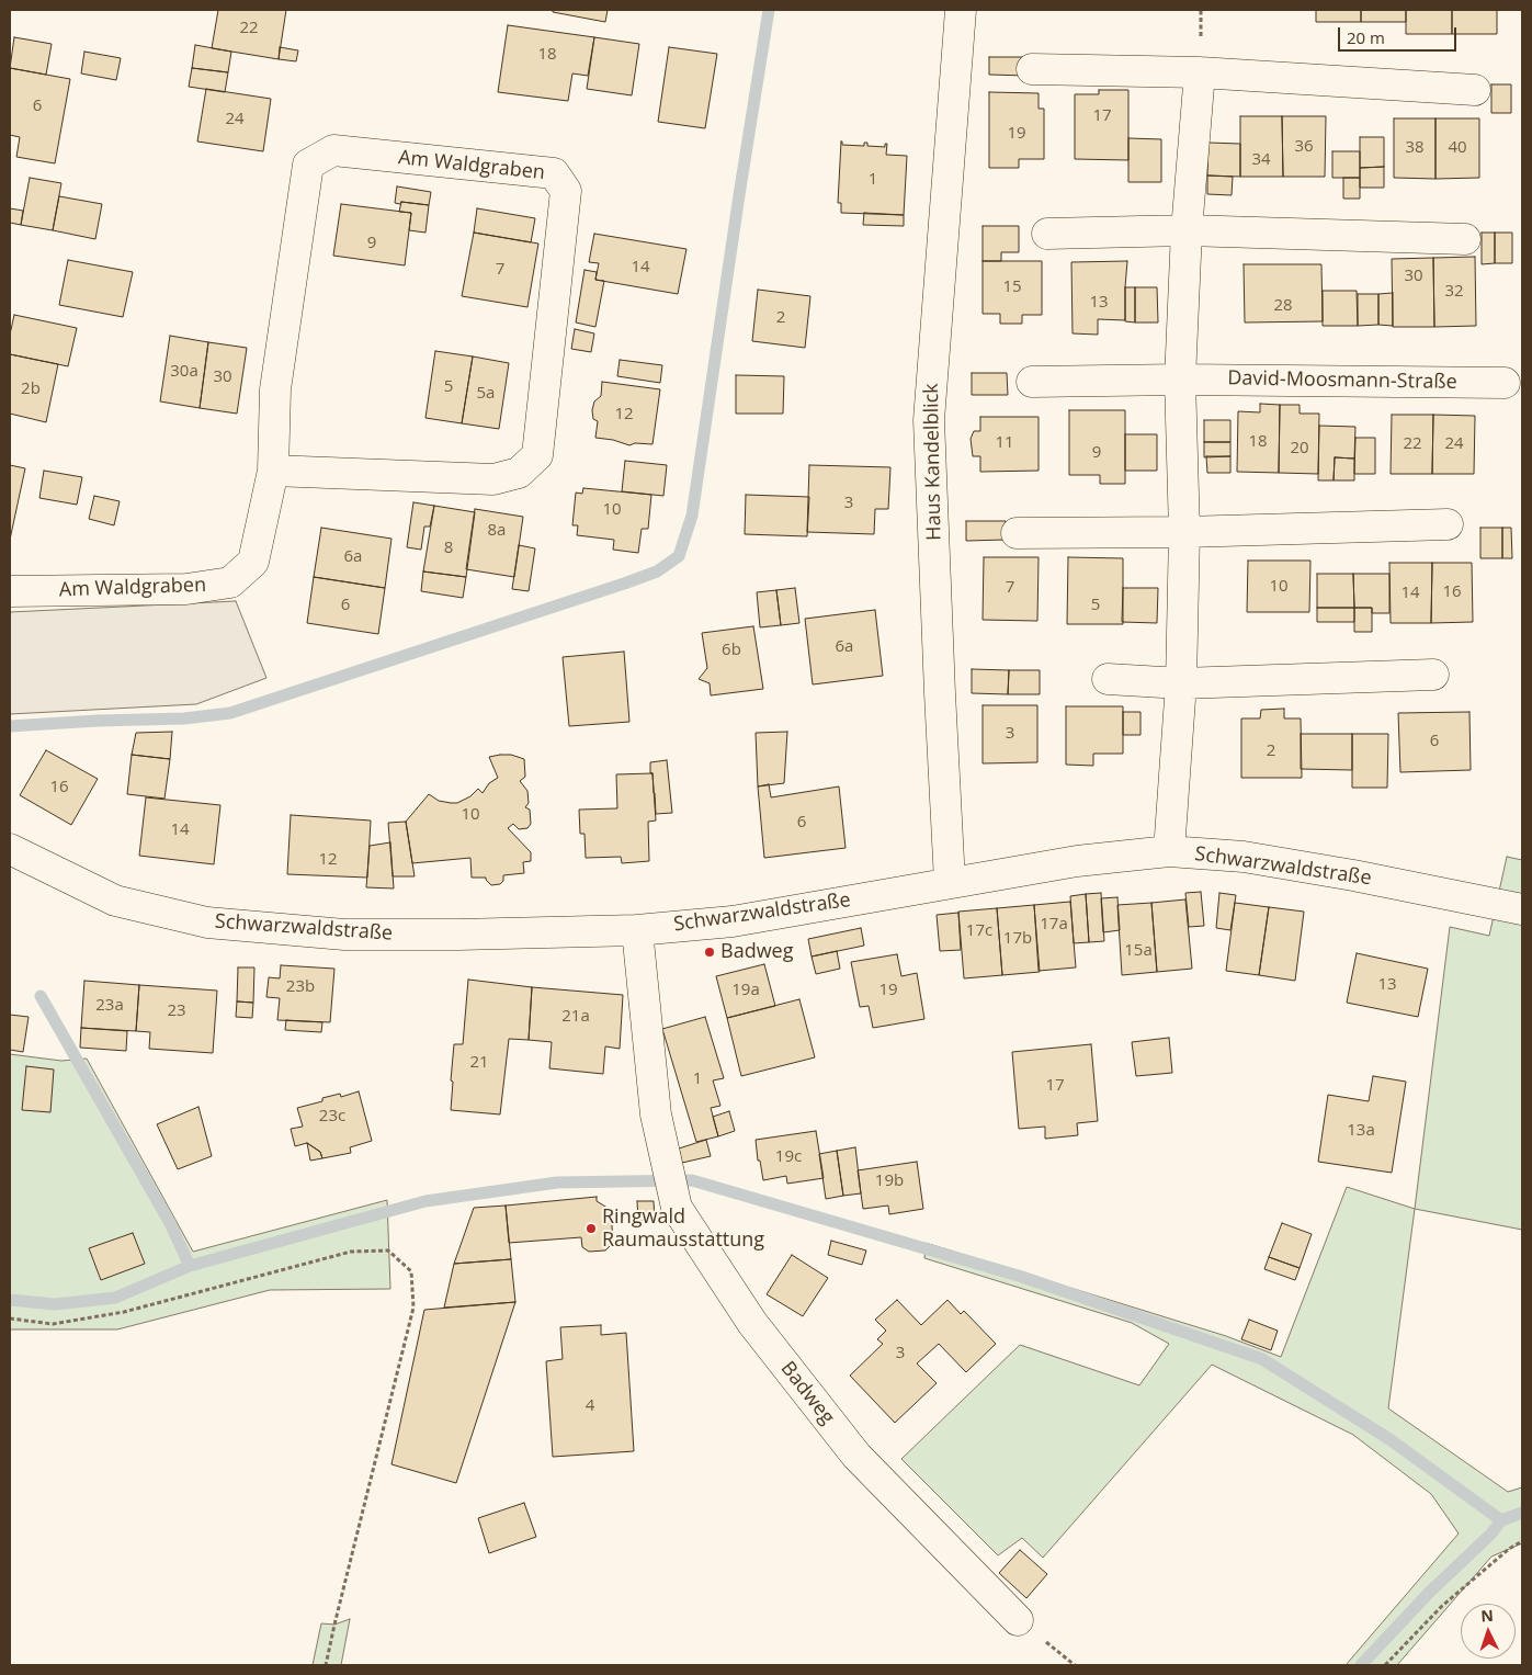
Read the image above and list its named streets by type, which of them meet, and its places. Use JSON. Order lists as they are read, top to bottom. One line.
{"streets":{"street":["Am Waldgraben","David-Moosmann-Straße","Haus Kandelblick","Schwarzwaldstraße","Badweg"]},"crossings":[["Haus Kandelblick","Schwarzwaldstraße"],["Schwarzwaldstraße","Badweg"]],"places":["Badweg","Ringwald Raumausstattung"],"house_numbers":["22","18","6","17","24","19","36","38","40","34","1","9","14","7","30","15","32","13","28","2","30a","30","5","2b","5a","12","18","11","22","24","20","9","3","10","8a","8","6a","10","7","16","14","6","5","6a","6b","3","6","2","16","10","6","14","12","17a","17c","17b","15a","13","23b","19a","19","23a","23","21a","21","1","17","23c","13a","19c","19b","3","4"],"scale_bar":"20 m","north":"top"}
